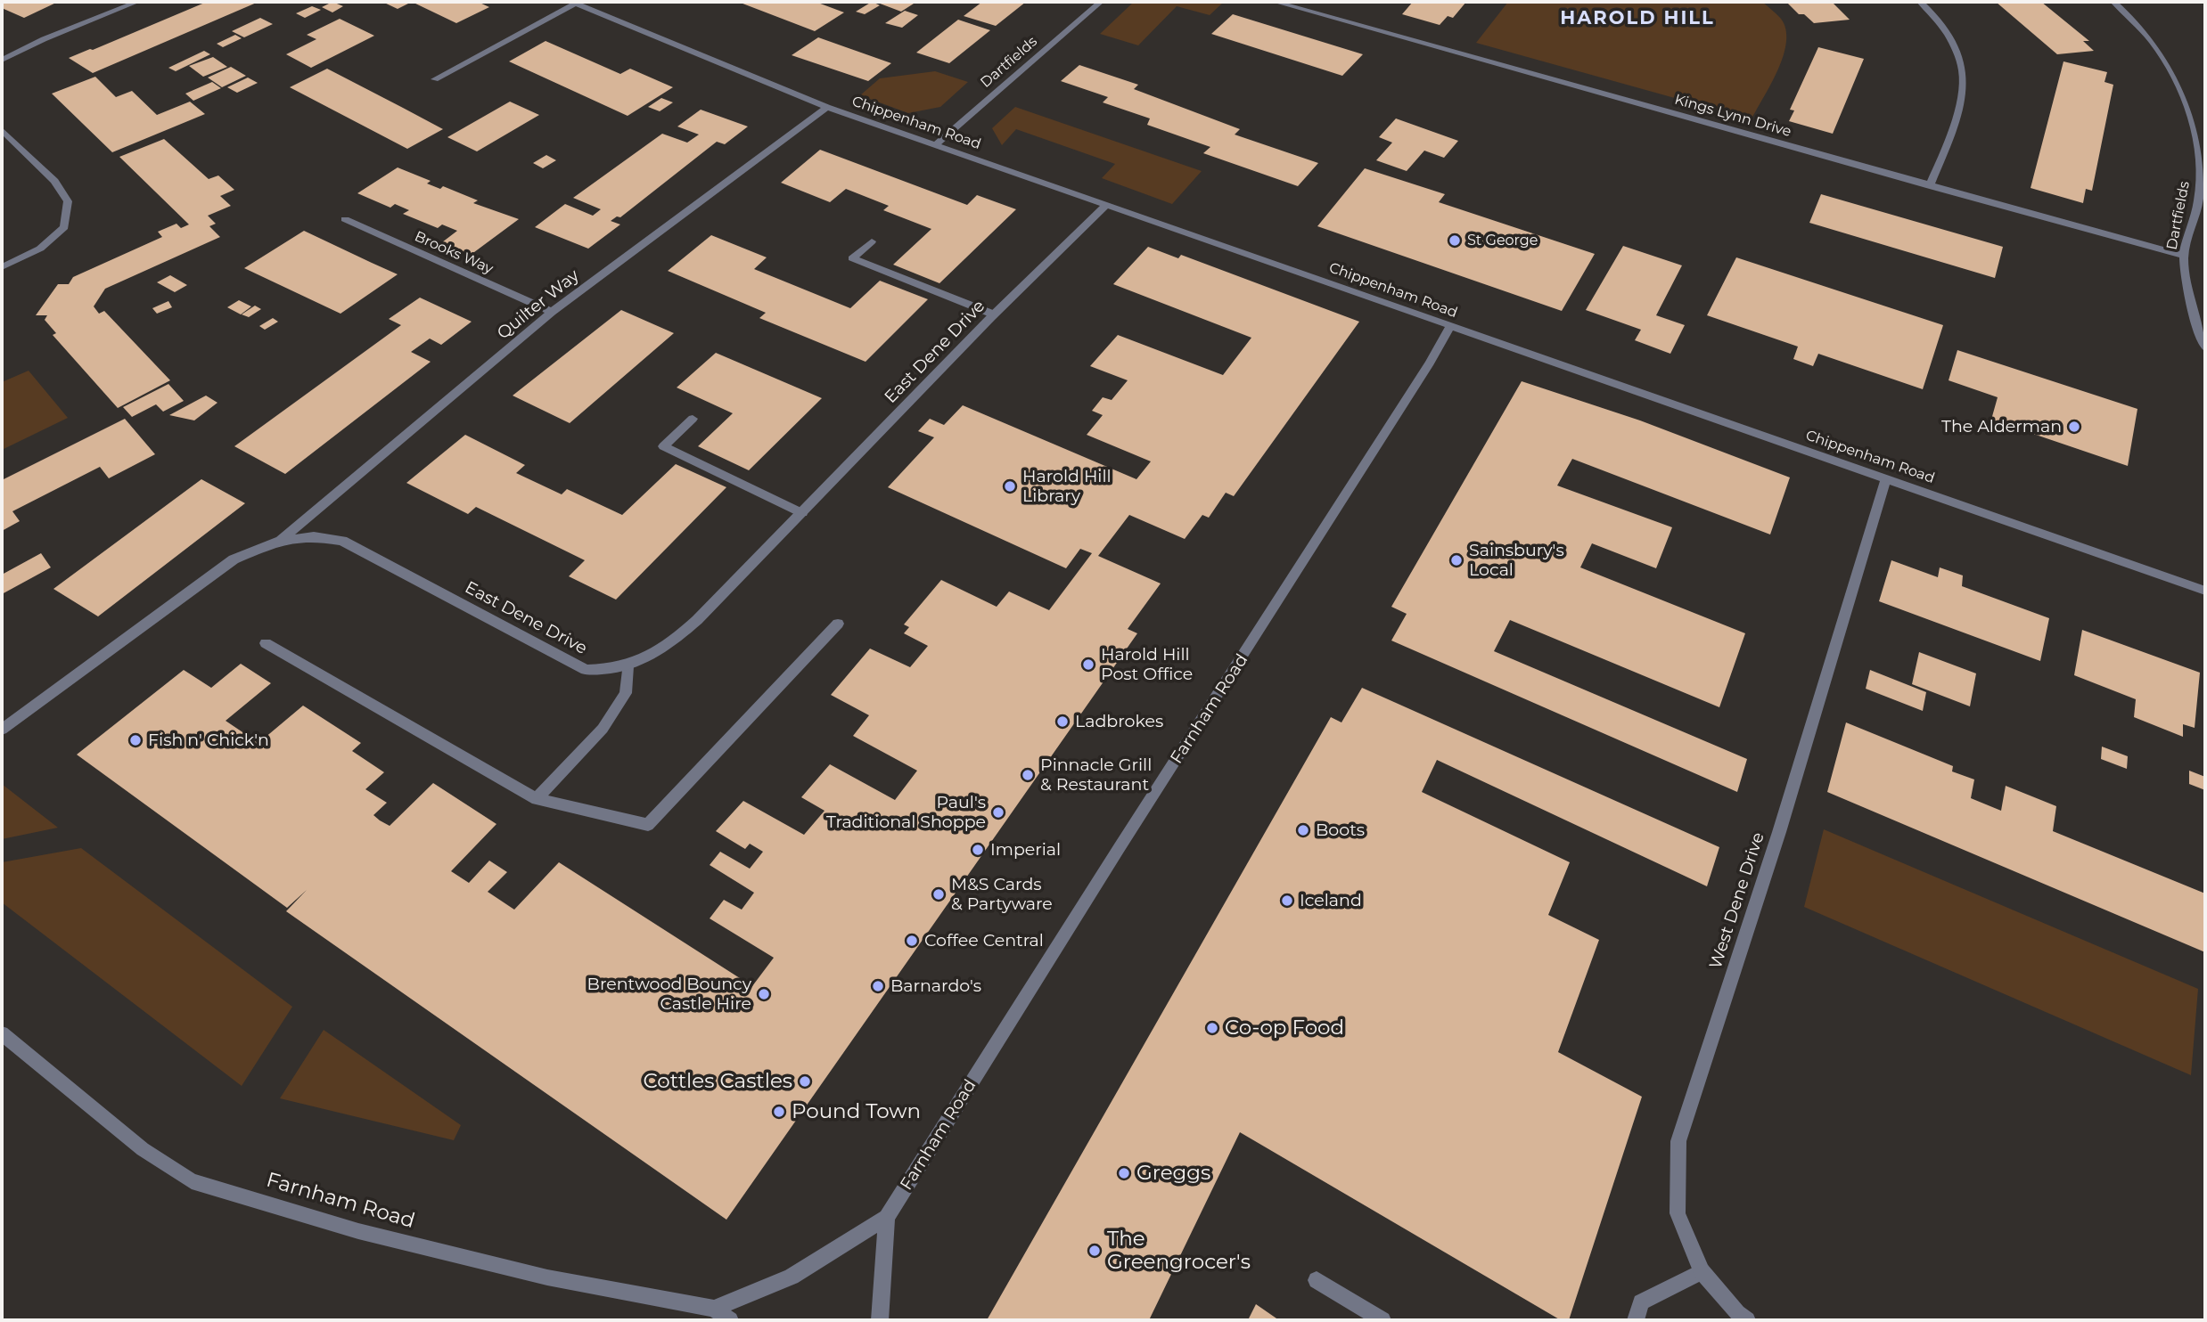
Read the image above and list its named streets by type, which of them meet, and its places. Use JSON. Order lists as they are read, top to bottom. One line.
{"streets":{"street":["Dartfields","Kings Lynn Drive","Chippenham Road","Brooks Way","Quilter Way","East Dene Drive","Farnham Road","West Dene Drive"]},"crossings":[["Dartfields","Kings Lynn Drive"],["Dartfields","Chippenham Road"],["Chippenham Road","Quilter Way"],["Chippenham Road","East Dene Drive"],["Chippenham Road","Farnham Road"],["Chippenham Road","West Dene Drive"],["Brooks Way","Quilter Way"],["Quilter Way","East Dene Drive"]],"districts":["HAROLD HILL"],"places":["St George","The Alderman","Harold Hill Library","Sainsbury's Local","Harold Hill Post Office","Ladbrokes","Fish n' Chick'n","Pinnacle Grill & Restaurant","Paul's Traditional Shoppe","Boots","Imperial","M&S Cards & Partyware","Iceland","Coffee Central","Barnardo's","Brentwood Bouncy Castle Hire","Co-op Food","Cottles Castles","Pound Town","Greggs","The Greengrocer's"]}
